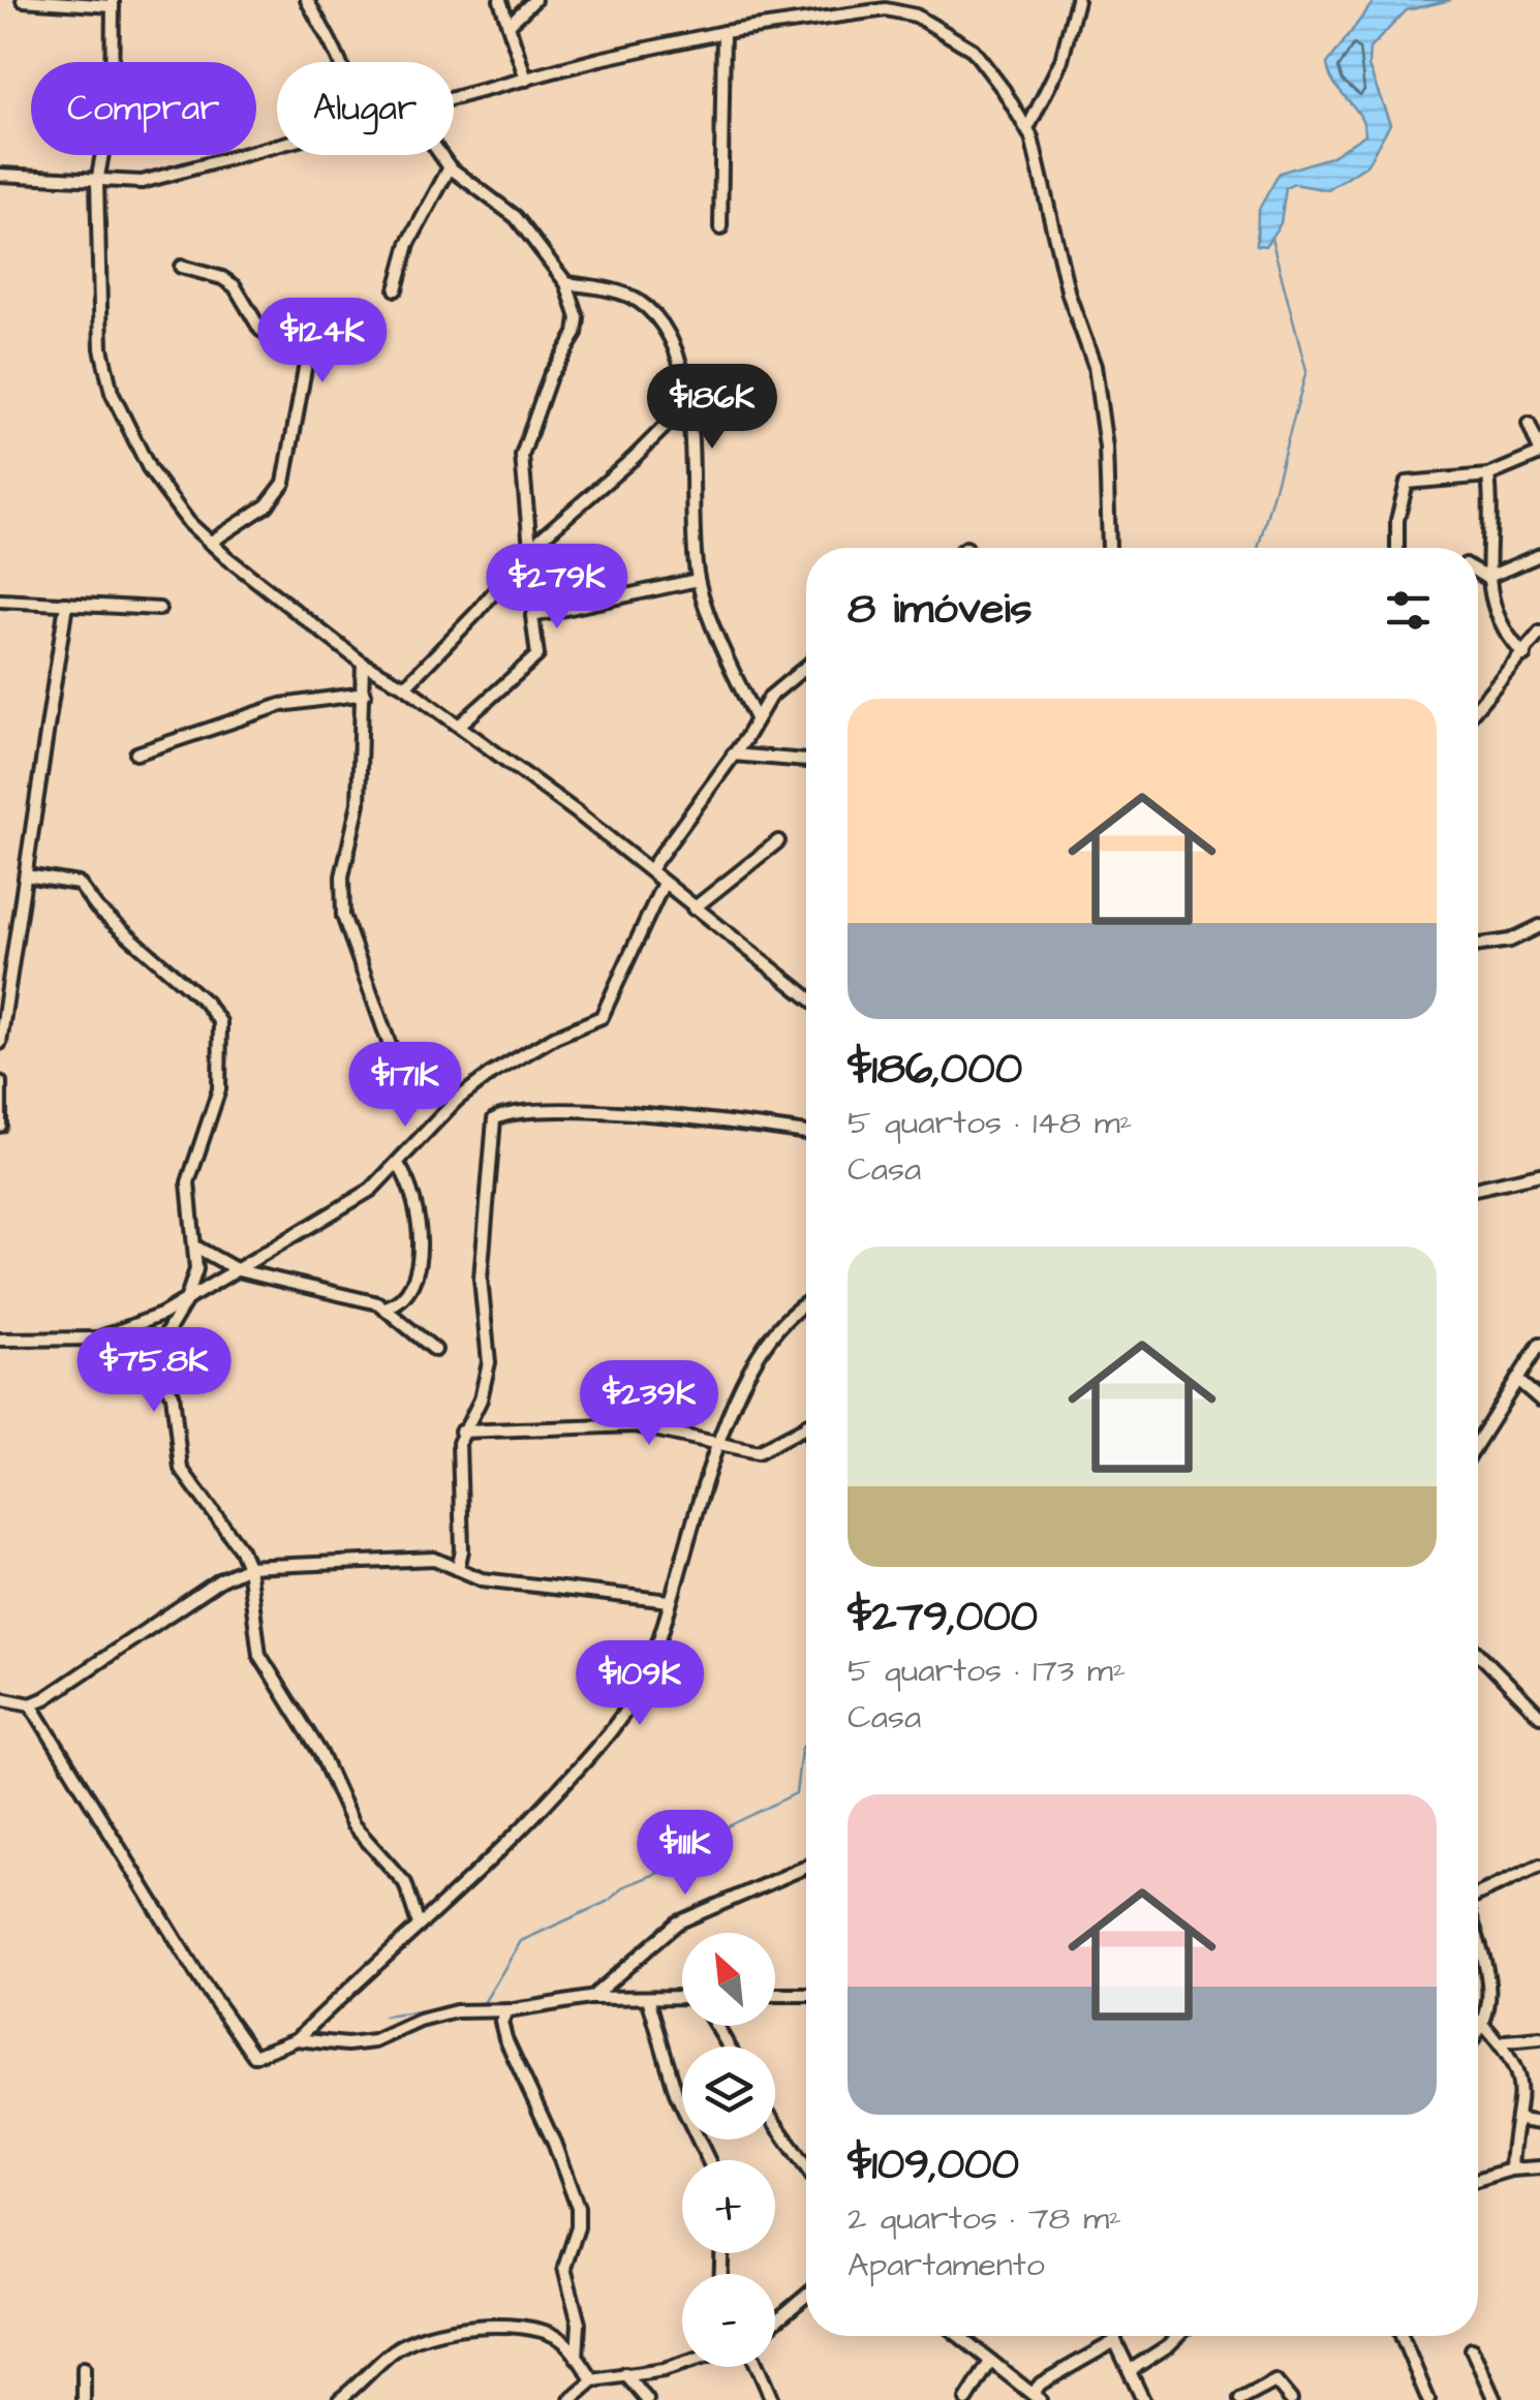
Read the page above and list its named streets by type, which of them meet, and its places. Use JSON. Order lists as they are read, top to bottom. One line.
{"north":"top left","page":{"chip":["Comprar","Alugar"],"price":["$124K","$186K","$279K","$171K","$75.8K","$239K","$109K","$111K"],"heading":"8 imóveis","list":[{"name":"$186,000","note":"5 quartos · 148 m² · Casa"},{"name":"$279,000","note":"5 quartos · 173 m² · Casa"},{"name":"$109,000","note":"2 quartos · 78 m² · Apartamento"}],"map_buttons":["+","−"]}}
